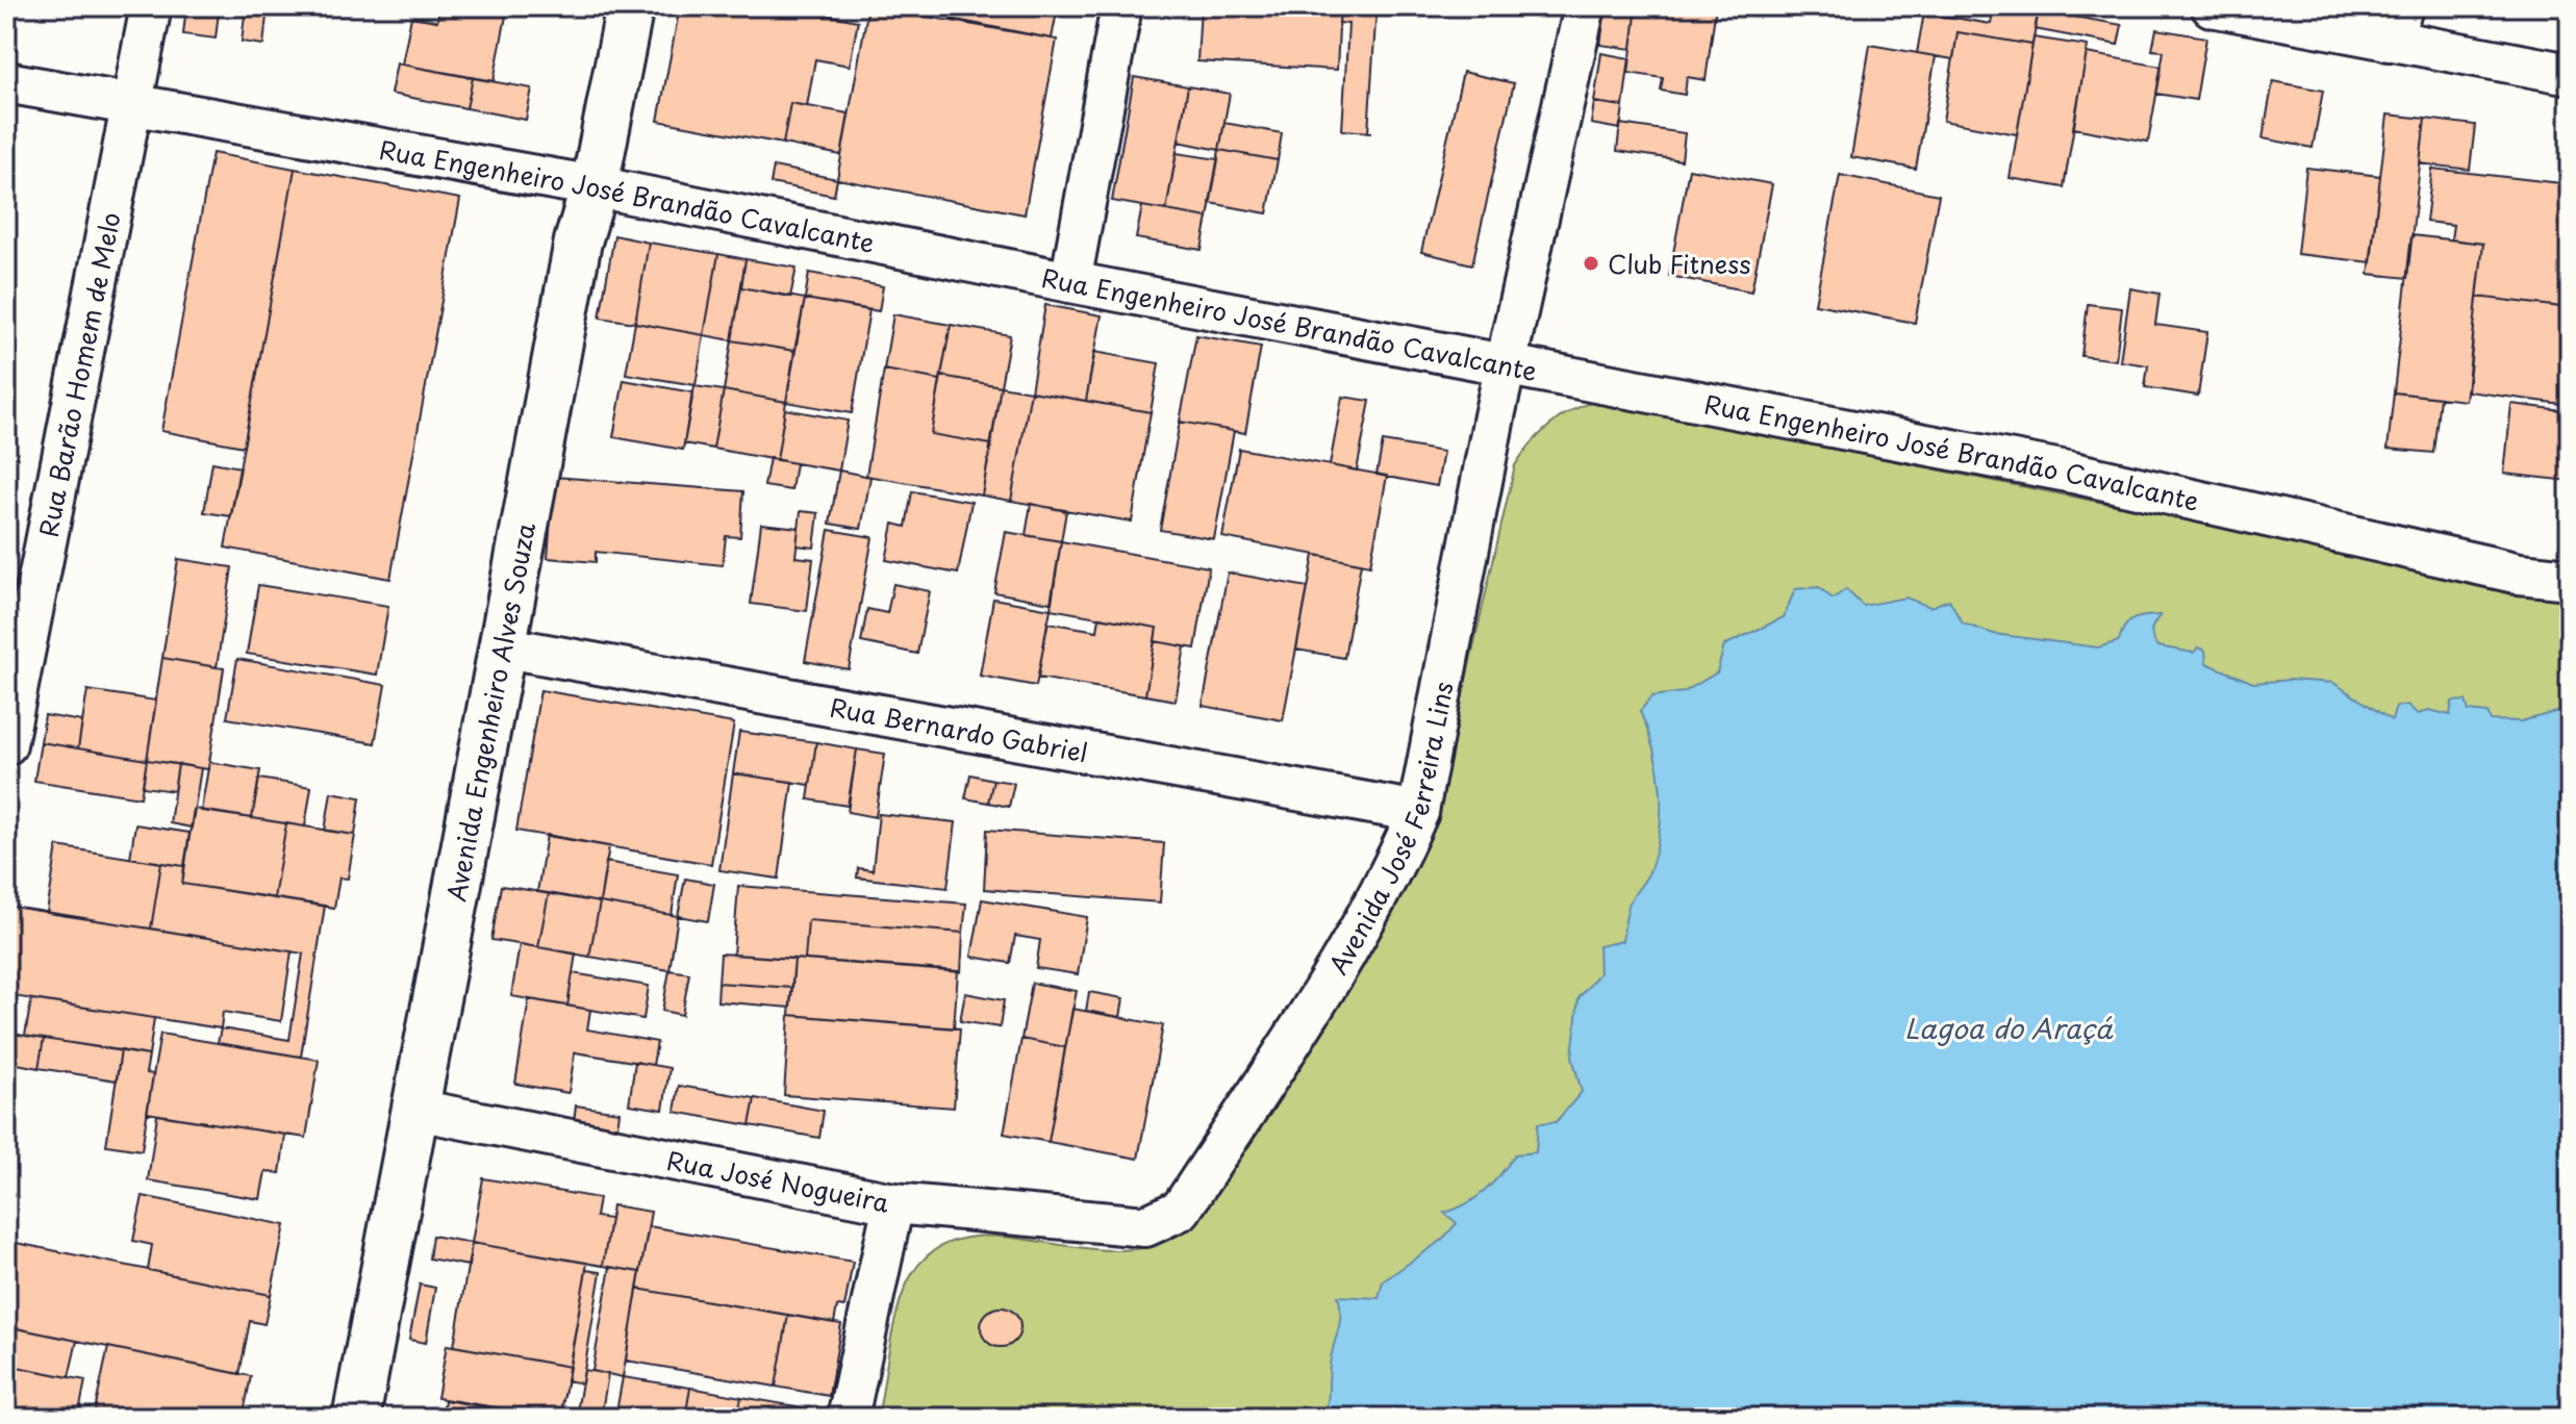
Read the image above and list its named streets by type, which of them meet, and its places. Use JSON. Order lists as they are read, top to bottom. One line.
{"streets":{"main road":["Avenida Engenheiro Alves Souza"],"street":["Rua Engenheiro José Brandão Cavalcante","Rua Barão Homem de Melo","Rua Bernardo Gabriel","Avenida José Ferreira Lins","Rua José Nogueira"]},"crossings":[["Rua Engenheiro José Brandão Cavalcante","Rua Barão Homem de Melo"],["Rua Engenheiro José Brandão Cavalcante","Avenida Engenheiro Alves Souza"],["Rua Engenheiro José Brandão Cavalcante","Avenida José Ferreira Lins"],["Avenida Engenheiro Alves Souza","Rua Bernardo Gabriel"],["Avenida Engenheiro Alves Souza","Rua José Nogueira"],["Rua Bernardo Gabriel","Avenida José Ferreira Lins"],["Avenida José Ferreira Lins","Rua José Nogueira"]],"water":["Lagoa do Araçá"],"places":["Club Fitness"]}
